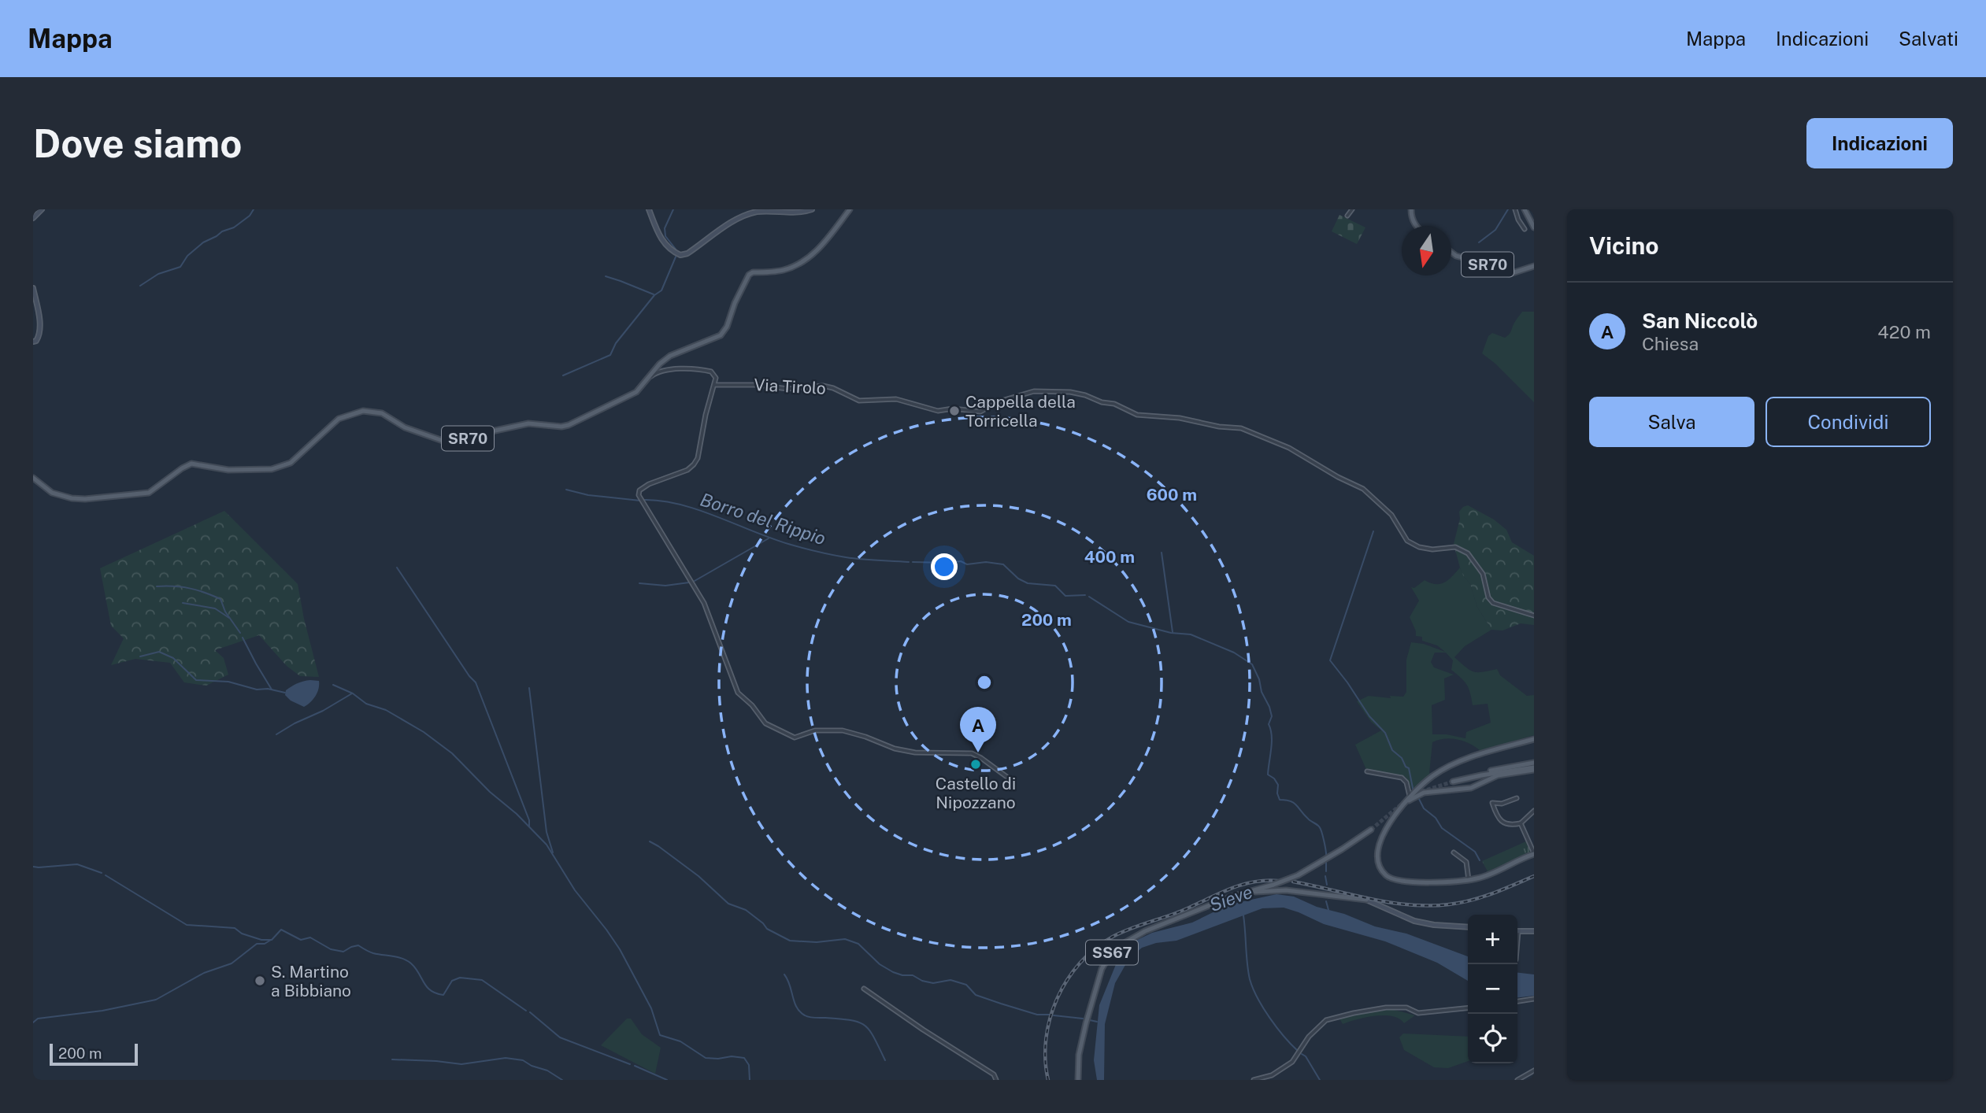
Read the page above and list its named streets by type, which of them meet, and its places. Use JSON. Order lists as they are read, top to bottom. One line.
{"streets":{"main road":["SR70","SS67"],"street":["Via Tirolo"]},"water":["Borro del Rippio","Sieve"],"places":["Cappella della Torricella","Castello di Nipozzano","S. Martino a Bibbiano"],"scale_bar":"200 m","north":"bottom","page":{"header":"Mappa","nav":["Mappa","Indicazioni","Salvati"],"buttons":["Indicazioni",["Salva","Condividi"]],"title":"Dove siamo","heading":"Vicino","list":[{"mark":"A","name":"San Niccolò","note":"Chiesa","value":"420 m"}],"pins":"A","map_buttons":["+","−"],"scale":"200 m"},"rings":["600 m","400 m","200 m"]}
